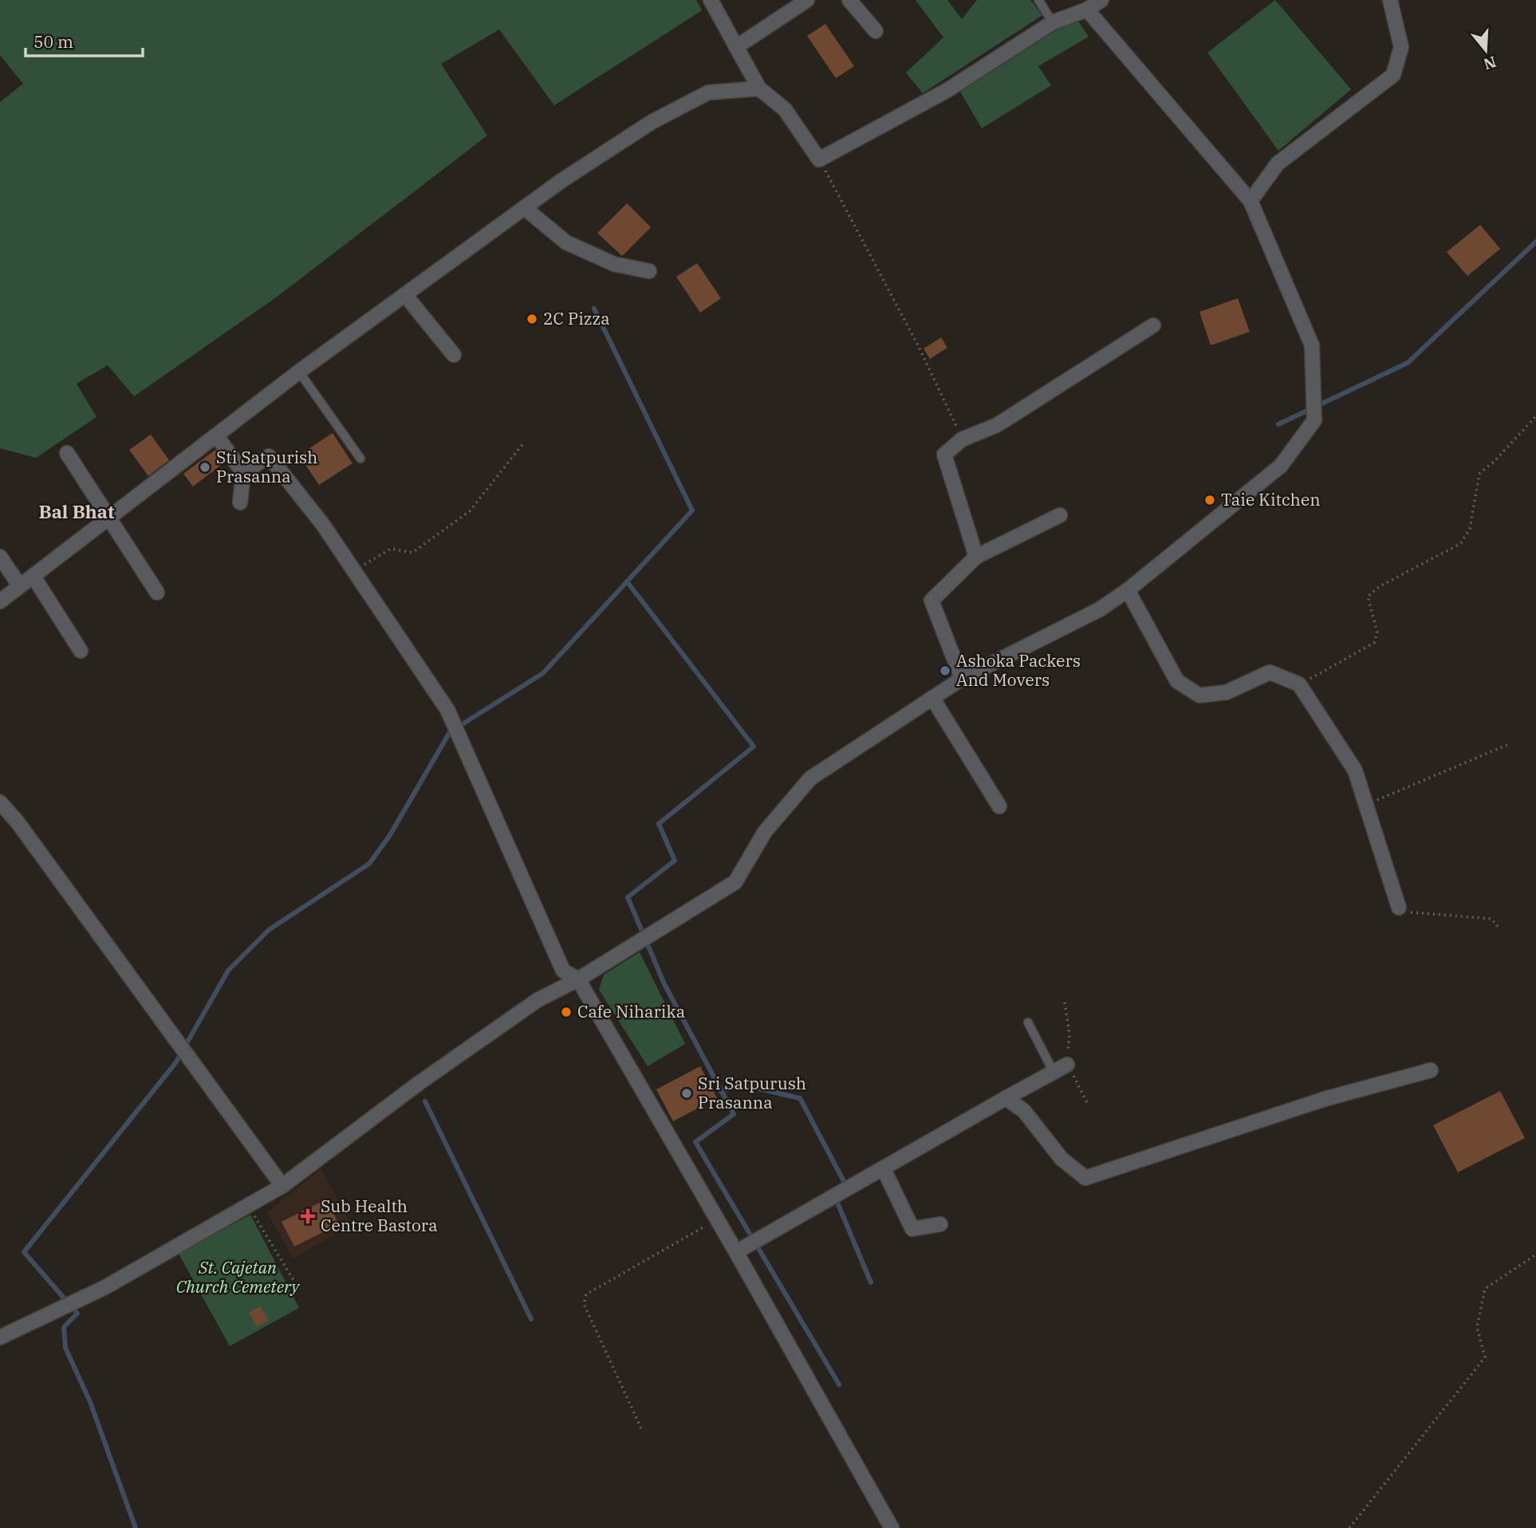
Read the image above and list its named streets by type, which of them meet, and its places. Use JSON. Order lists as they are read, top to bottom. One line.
{"districts":["Bal Bhat"],"parks":["St. Cajetan Church Cemetery"],"places":{"other":["2C Pizza","Sti Satpurish Prasanna","Taie Kitchen","Ashoka Packers And Movers","Cafe Niharika","Sri Satpurush Prasanna"],"health":["Sub Health Centre Bastora"]},"scale_bar":"50 m","north":"bottom"}
